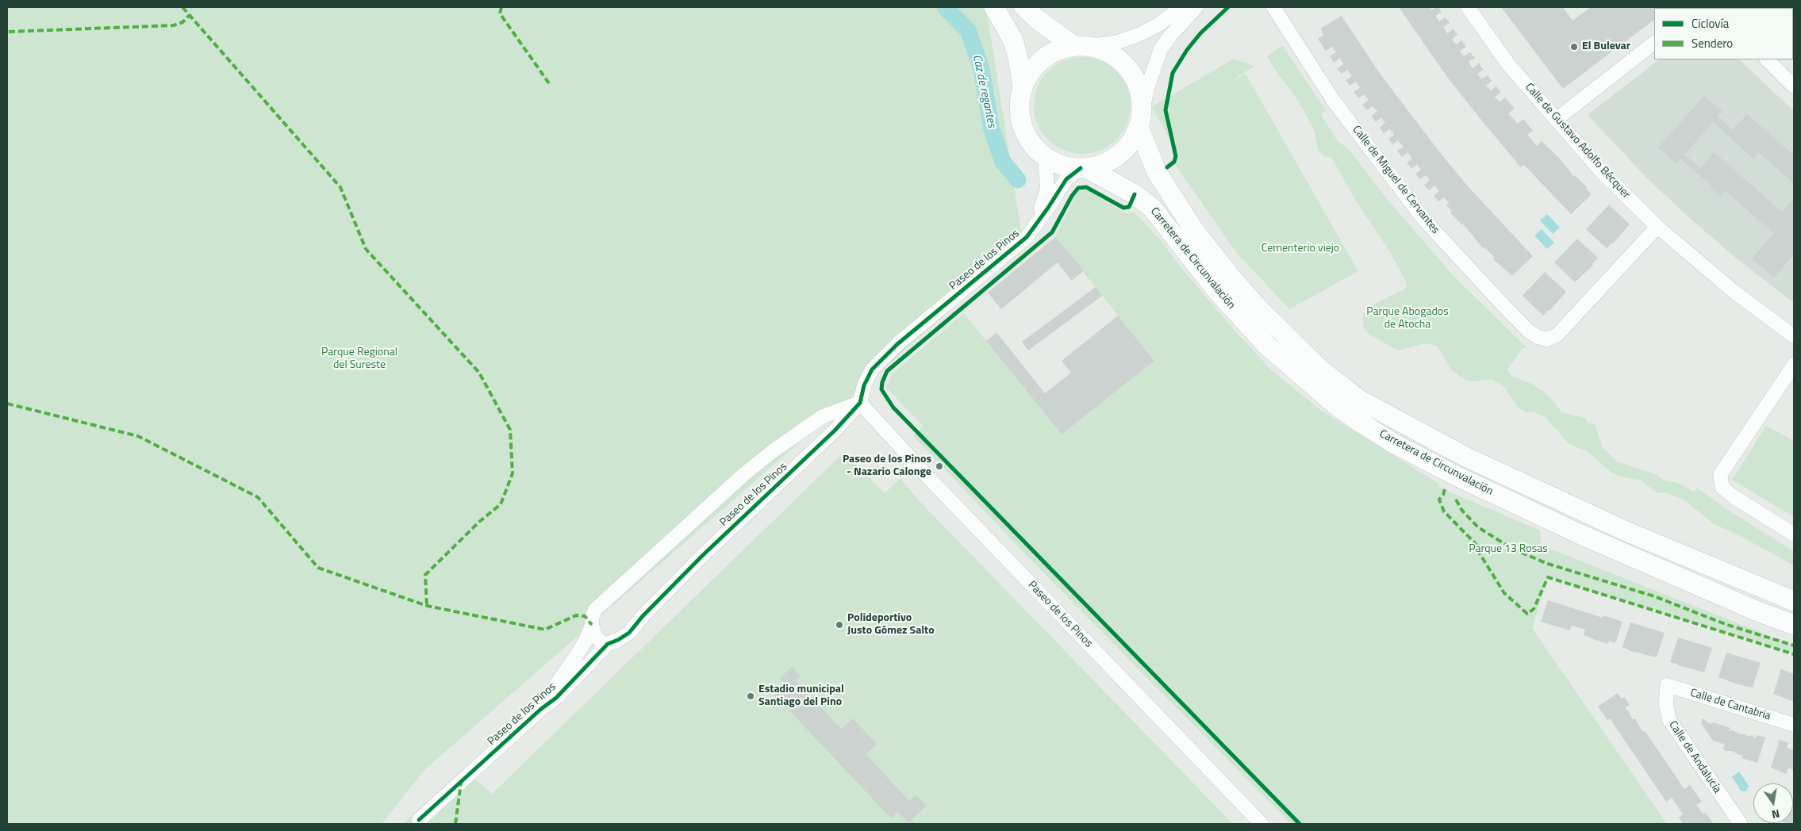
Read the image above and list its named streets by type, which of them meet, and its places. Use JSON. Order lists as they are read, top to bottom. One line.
{"streets":{"main road":["Carretera de Circunvalación"],"street":["Calle de Gustavo Adolfo Bécquer","Calle de Miguel de Cervantes","Paseo de los Pinos","Calle de Cantabria","Calle de Andalucía"]},"crossings":[["Calle de Gustavo Adolfo Bécquer","Calle de Miguel de Cervantes"],["Carretera de Circunvalación","Paseo de los Pinos"],["Calle de Cantabria","Calle de Andalucía"]],"water":["Caz de regantes"],"parks":["Cementerio viejo","Parque Abogados de Atocha","Parque Regional del Sureste","Parque 13 Rosas"],"places":["El Bulevar","Paseo de los Pinos - Nazario Calonge","Polideportivo Justo Gómez Salto","Estadio municipal Santiago del Pino"],"legend":["Ciclovía","Sendero"],"north":"bottom"}
